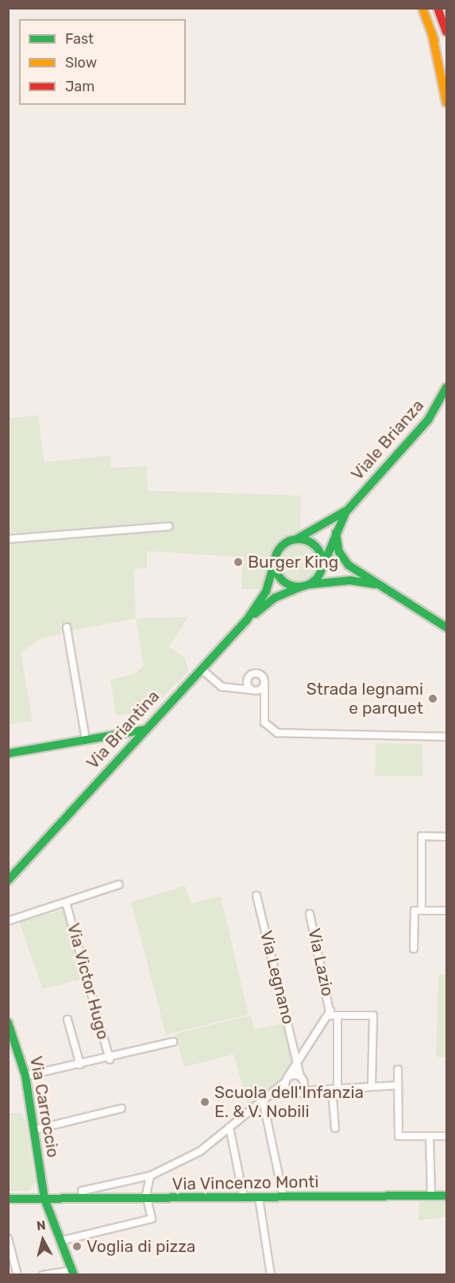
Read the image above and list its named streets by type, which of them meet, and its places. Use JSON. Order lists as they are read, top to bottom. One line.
{"streets":{"main road":["Viale Brianza","Via Briantina","Via Carroccio","Via Vincenzo Monti"],"street":["Via Lazio","Via Legnano","Via Victor Hugo"]},"crossings":[["Via Carroccio","Via Vincenzo Monti"]],"places":["Burger King","Strada legnami e parquet","Scuola dell'Infanzia E. & V. Nobili","Voglia di pizza"],"legend":["Fast","Slow","Jam"],"north":"top"}
